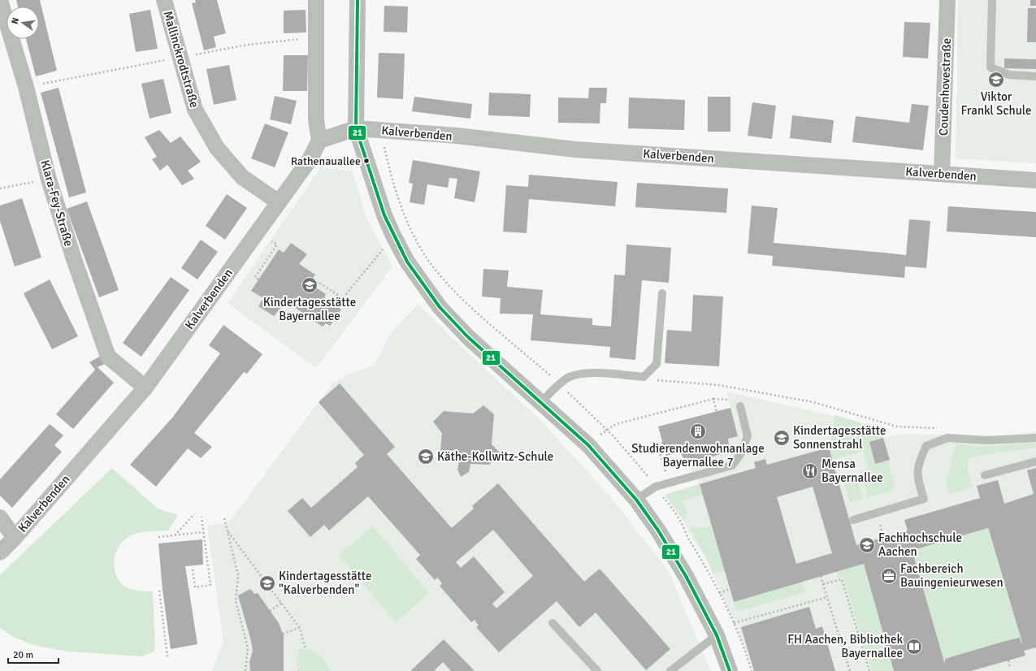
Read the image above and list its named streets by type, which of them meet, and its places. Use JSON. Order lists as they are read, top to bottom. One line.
{"streets":{"street":["Mallinckrodtstraße","Coudenhovestraße","Kalverbenden","Klara-Fey-Straße"]},"crossings":[["Mallinckrodtstraße","Kalverbenden"],["Coudenhovestraße","Kalverbenden"],["Kalverbenden","Klara-Fey-Straße"]],"places":{"school or university":["Viktor Frankl Schule","Kindertagesstätte Bayernallee","Kindertagesstätte Sonnenstrahl","Käthe-Kollwitz-Schule","Fachhochschule Aachen","Kindertagesstätte \"Kalverbenden\""],"other":["Rathenauallee"],"building":["Studierendenwohnanlage Bayernallee 7"],"restaurant":["Mensa Bayernallee"],"office":["Fachbereich Bauingenieurwesen"],"library":["FH Aachen, Bibliothek Bayernallee"]},"lines":["transit line 21"],"scale_bar":"20 m","north":"left"}
